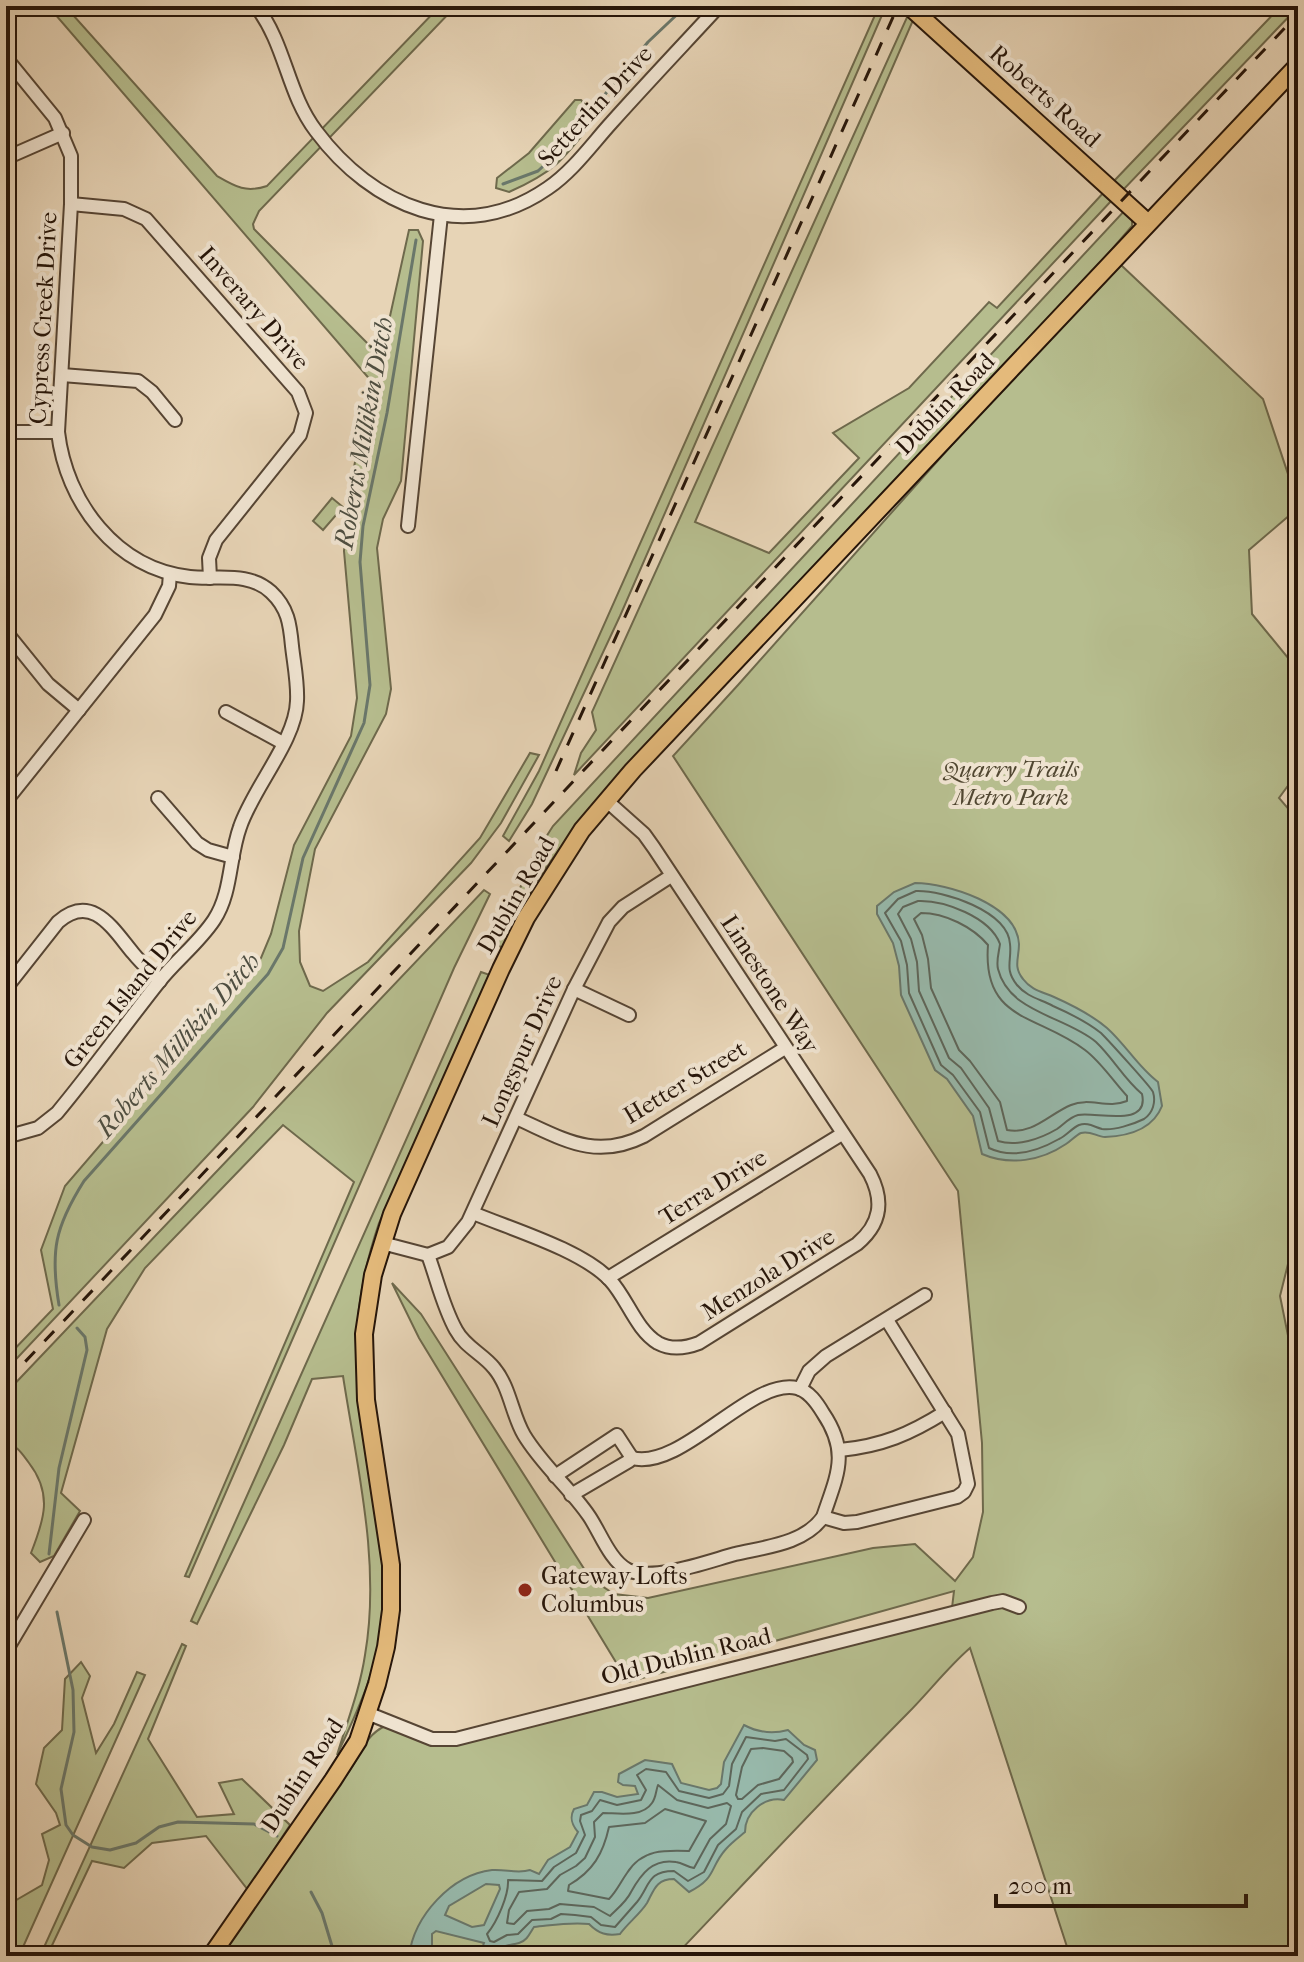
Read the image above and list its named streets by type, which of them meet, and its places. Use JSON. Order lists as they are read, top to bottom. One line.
{"streets":{"main road":["Roberts Road","Dublin Road"],"street":["Setterlin Drive","Inverary Drive","Cypress Creek Drive","Limestone Way","Green Island Drive","Longspur Drive","Hetter Street","Terra Drive","Menzola Drive","Old Dublin Road"]},"crossings":[["Roberts Road","Dublin Road"],["Inverary Drive","Cypress Creek Drive"],["Cypress Creek Drive","Green Island Drive"],["Dublin Road","Limestone Way"],["Dublin Road","Old Dublin Road"],["Limestone Way","Longspur Drive"],["Limestone Way","Hetter Street"],["Limestone Way","Terra Drive"],["Limestone Way","Menzola Drive"],["Longspur Drive","Hetter Street"],["Terra Drive","Menzola Drive"]],"water":["Roberts Millikin Ditch"],"parks":["Quarry Trails Metro Park"],"places":["Gateway Lofts Columbus"],"scale_bar":"200 m"}
